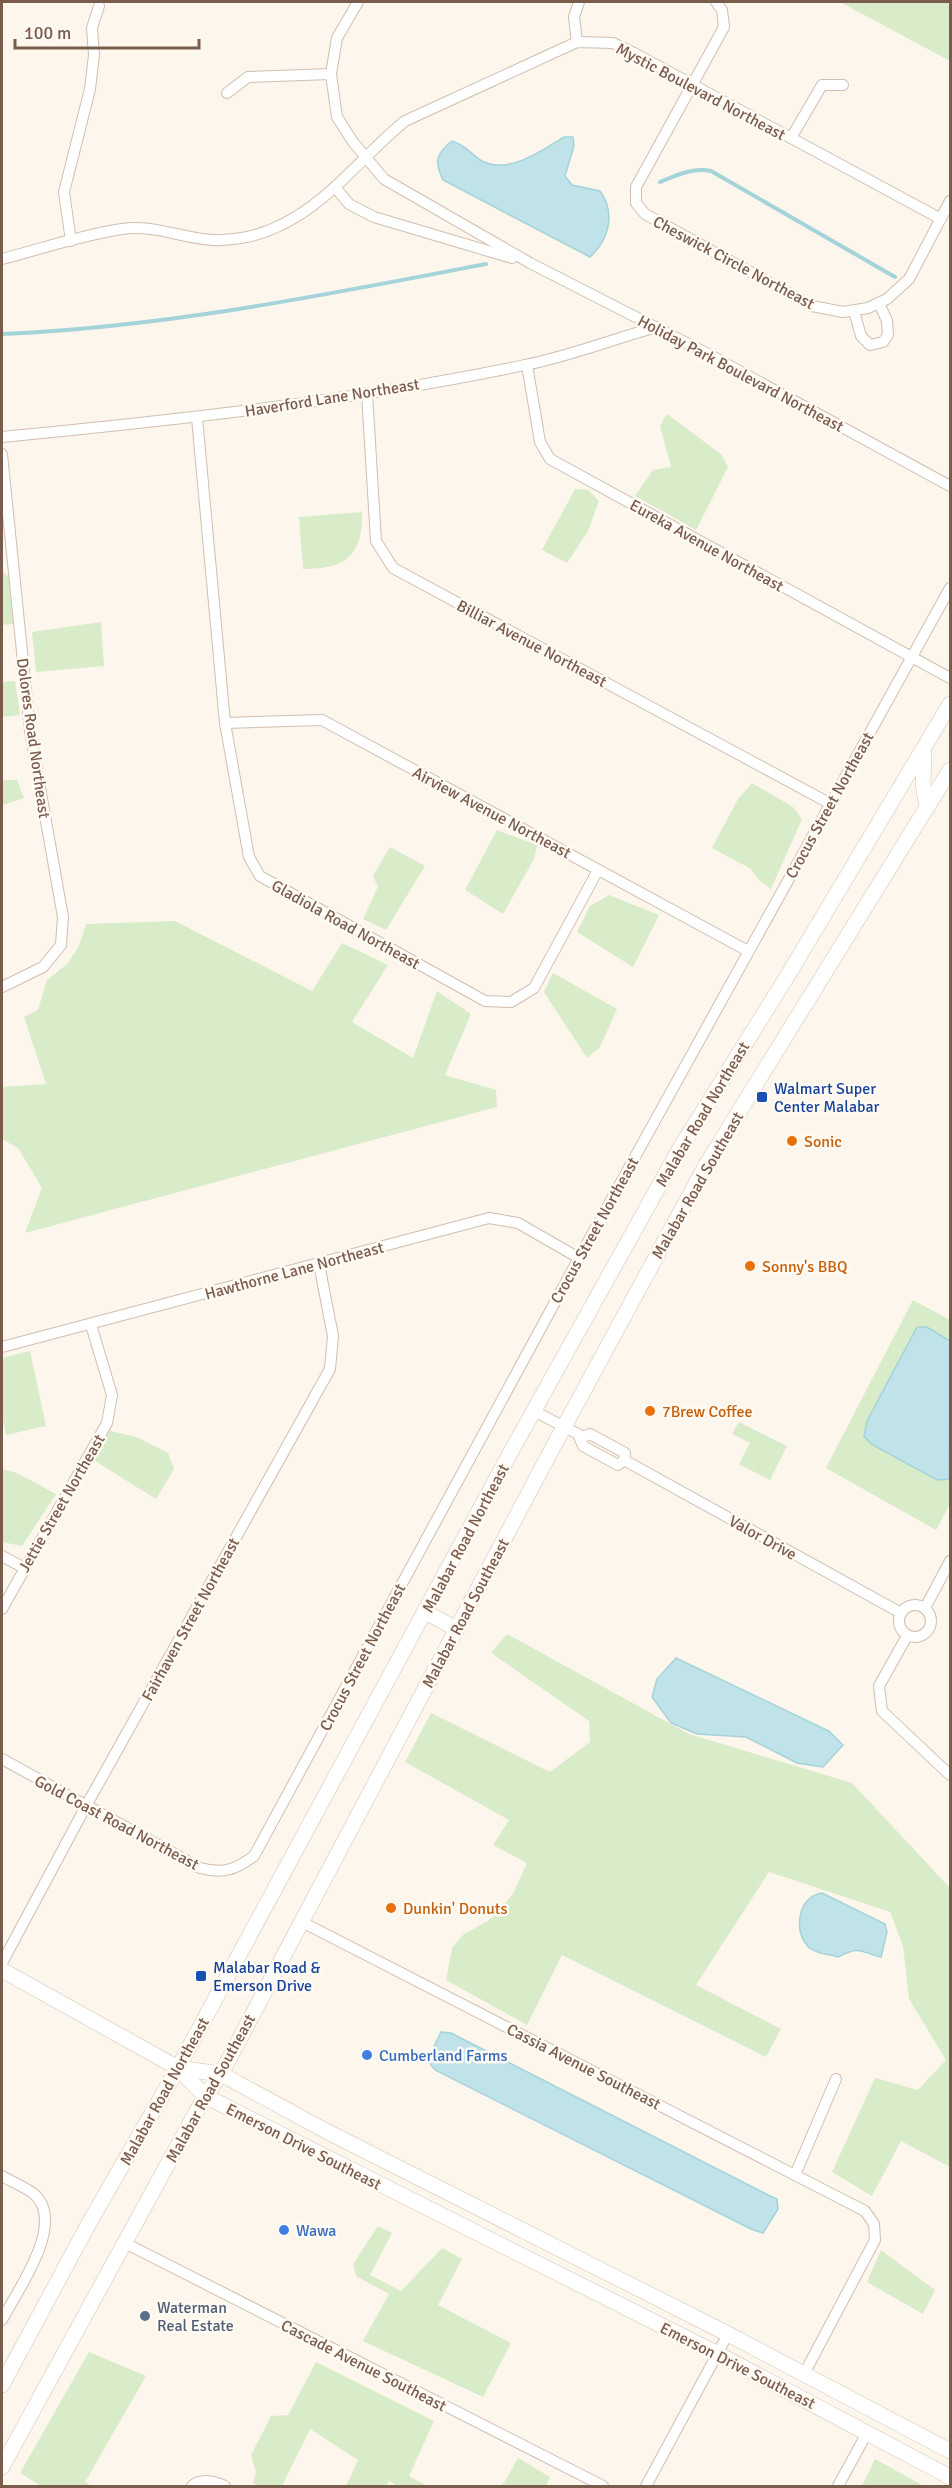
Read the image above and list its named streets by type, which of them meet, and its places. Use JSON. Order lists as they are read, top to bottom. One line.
{"streets":{"main road":["Malabar Road Northeast","Malabar Road Southeast","Emerson Drive Southeast"],"street":["Mystic Boulevard Northeast","Cheswick Circle Northeast","Holiday Park Boulevard Northeast","Haverford Lane Northeast","Eureka Avenue Northeast","Billiar Avenue Northeast","Dolores Road Northeast","Crocus Street Northeast","Airview Avenue Northeast","Gladiola Road Northeast","Hawthorne Lane Northeast","Jettie Street Northeast","Valor Drive","Fairhaven Street Northeast","Gold Coast Road Northeast","Cassia Avenue Southeast","Cascade Avenue Southeast"]},"crossings":[["Mystic Boulevard Northeast","Cheswick Circle Northeast"],["Mystic Boulevard Northeast","Holiday Park Boulevard Northeast"],["Holiday Park Boulevard Northeast","Haverford Lane Northeast"],["Haverford Lane Northeast","Eureka Avenue Northeast"],["Haverford Lane Northeast","Billiar Avenue Northeast"],["Haverford Lane Northeast","Gladiola Road Northeast"],["Eureka Avenue Northeast","Crocus Street Northeast"],["Billiar Avenue Northeast","Crocus Street Northeast"],["Crocus Street Northeast","Airview Avenue Northeast"],["Crocus Street Northeast","Hawthorne Lane Northeast"],["Crocus Street Northeast","Gold Coast Road Northeast"],["Airview Avenue Northeast","Gladiola Road Northeast"],["Malabar Road Northeast","Valor Drive"],["Malabar Road Northeast","Emerson Drive Southeast"],["Malabar Road Southeast","Valor Drive"],["Malabar Road Southeast","Cassia Avenue Southeast"],["Malabar Road Southeast","Emerson Drive Southeast"],["Malabar Road Southeast","Cascade Avenue Southeast"],["Hawthorne Lane Northeast","Jettie Street Northeast"],["Hawthorne Lane Northeast","Fairhaven Street Northeast"],["Fairhaven Street Northeast","Gold Coast Road Northeast"],["Cassia Avenue Southeast","Emerson Drive Southeast"]],"places":{"transit":["Walmart Super Center Malabar","Malabar Road & Emerson Drive"],"other":["Sonic","Sonny's BBQ","7Brew Coffee","Dunkin' Donuts","Cumberland Farms","Wawa","Waterman Real Estate"]},"scale_bar":"100 m"}
